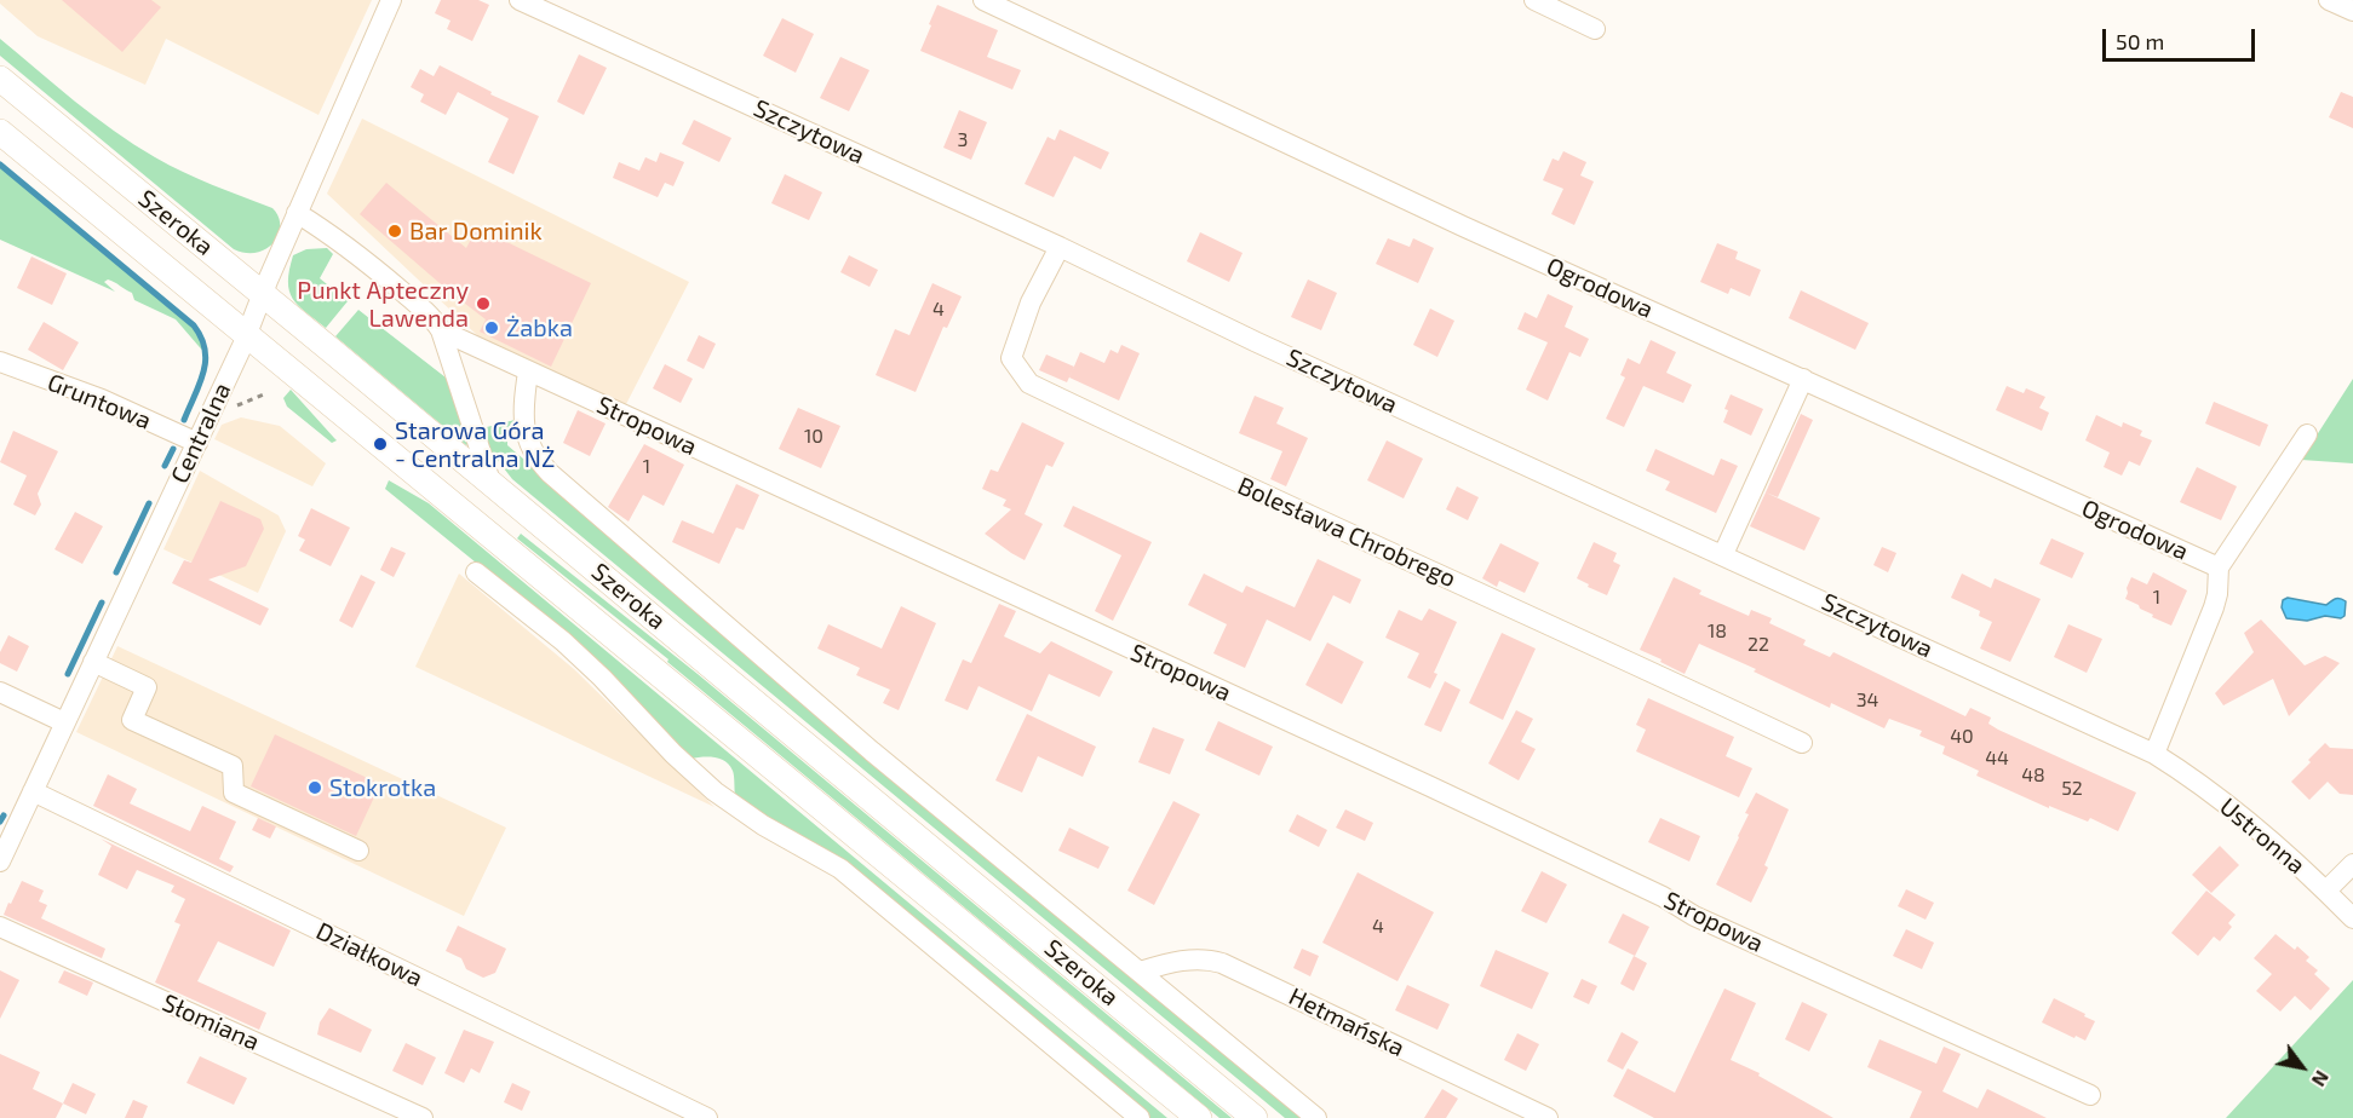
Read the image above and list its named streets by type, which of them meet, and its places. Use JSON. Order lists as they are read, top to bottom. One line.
{"streets":{"main road":["Szeroka"],"street":["Szczytowa","Ogrodowa","Gruntowa","Stropowa","Centralna","Bolesława Chrobrego","Ustronna","Działkowa","Słomiana","Hetmańska"]},"crossings":[["Szczytowa","Ogrodowa"],["Szczytowa","Bolesława Chrobrego"],["Szczytowa","Ustronna"],["Szeroka","Stropowa"],["Szeroka","Centralna"],["Szeroka","Hetmańska"],["Ogrodowa","Ustronna"],["Gruntowa","Centralna"],["Stropowa","Centralna"],["Centralna","Działkowa"]],"places":["Bar Dominik","Punkt Apteczny Lawenda","Żabka","Starowa Góra - Centralna NŻ","Stokrotka"],"house_numbers":["3","4","10","1","1","18","22","34","40","44","48","52","4"],"scale_bar":"50 m","north":"bottom right"}
